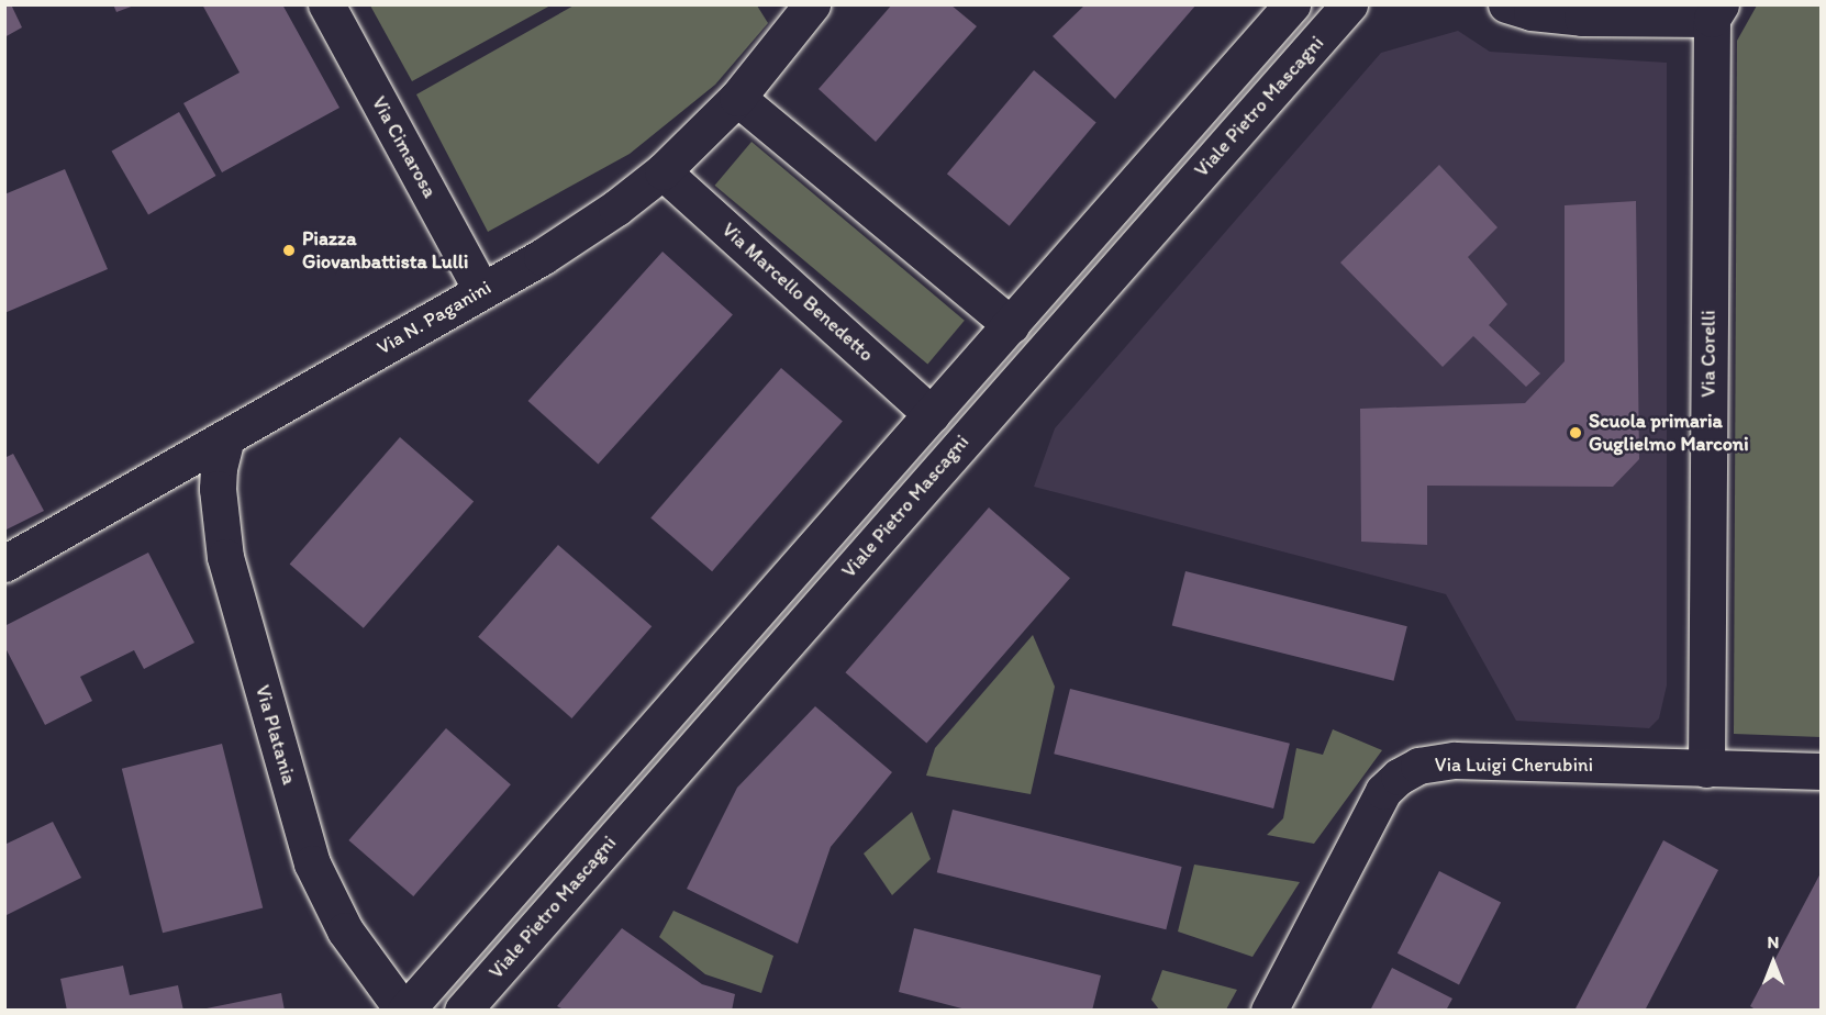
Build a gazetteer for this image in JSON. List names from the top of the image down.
{
  "streets": {
    "street": [
      "Viale Pietro Mascagni",
      "Via Cimarosa",
      "Via Marcello Benedetto",
      "Via N. Paganini",
      "Via Corelli",
      "Via Platania",
      "Via Luigi Cherubini"
    ]
  },
  "crossings": [
    ["Viale Pietro Mascagni", "Via Marcello Benedetto"],
    ["Viale Pietro Mascagni", "Via Platania"],
    ["Via Cimarosa", "Via N. Paganini"],
    ["Via Marcello Benedetto", "Via N. Paganini"],
    ["Via N. Paganini", "Via Platania"],
    ["Via Corelli", "Via Luigi Cherubini"]
  ],
  "places": ["Piazza Giovanbattista Lulli", "Scuola primaria Guglielmo Marconi"],
  "north": "top"
}
